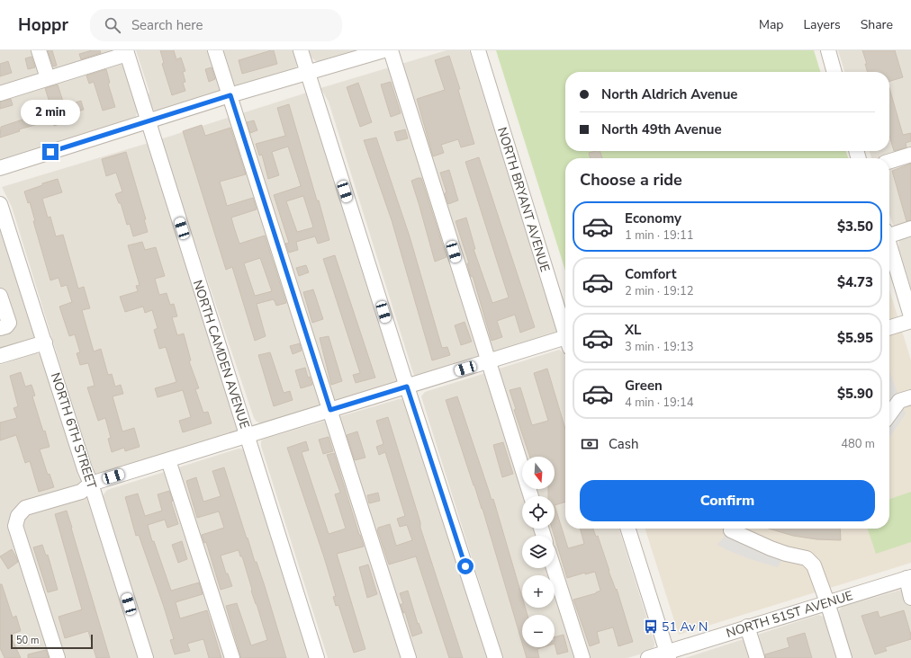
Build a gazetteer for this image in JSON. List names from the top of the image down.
{
  "streets": {
    "street": [
      "NORTH BRYANT AVENUE",
      "NORTH CAMDEN AVENUE",
      "NORTH 6TH STREET",
      "NORTH 51ST AVENUE"
    ]
  },
  "places": {
    "bus stop": ["51 Av N"]
  },
  "scale_bar": "50 m",
  "north": "bottom",
  "page": {
    "header": "Hoppr",
    "search": "Search here",
    "nav": ["Map", "Layers", "Share"],
    "banner": ["North Aldrich Avenue", "North 49th Avenue"],
    "bubble": "2 min",
    "heading": "Choose a ride",
    "list": [
      {
        "name": "Economy",
        "note": "1 min · 19:11",
        "value": "$3.50"
      },
      {
        "name": "Comfort",
        "note": "2 min · 19:12",
        "value": "$4.73"
      },
      {
        "name": "XL",
        "note": "3 min · 19:13",
        "value": "$5.95"
      },
      {
        "name": "Green",
        "note": "4 min · 19:14",
        "value": "$5.90"
      }
    ],
    "pay": ["Cash", "480 m"],
    "map_buttons": ["+", "−"],
    "buttons": "Confirm",
    "scale": "50 m"
  }
}
